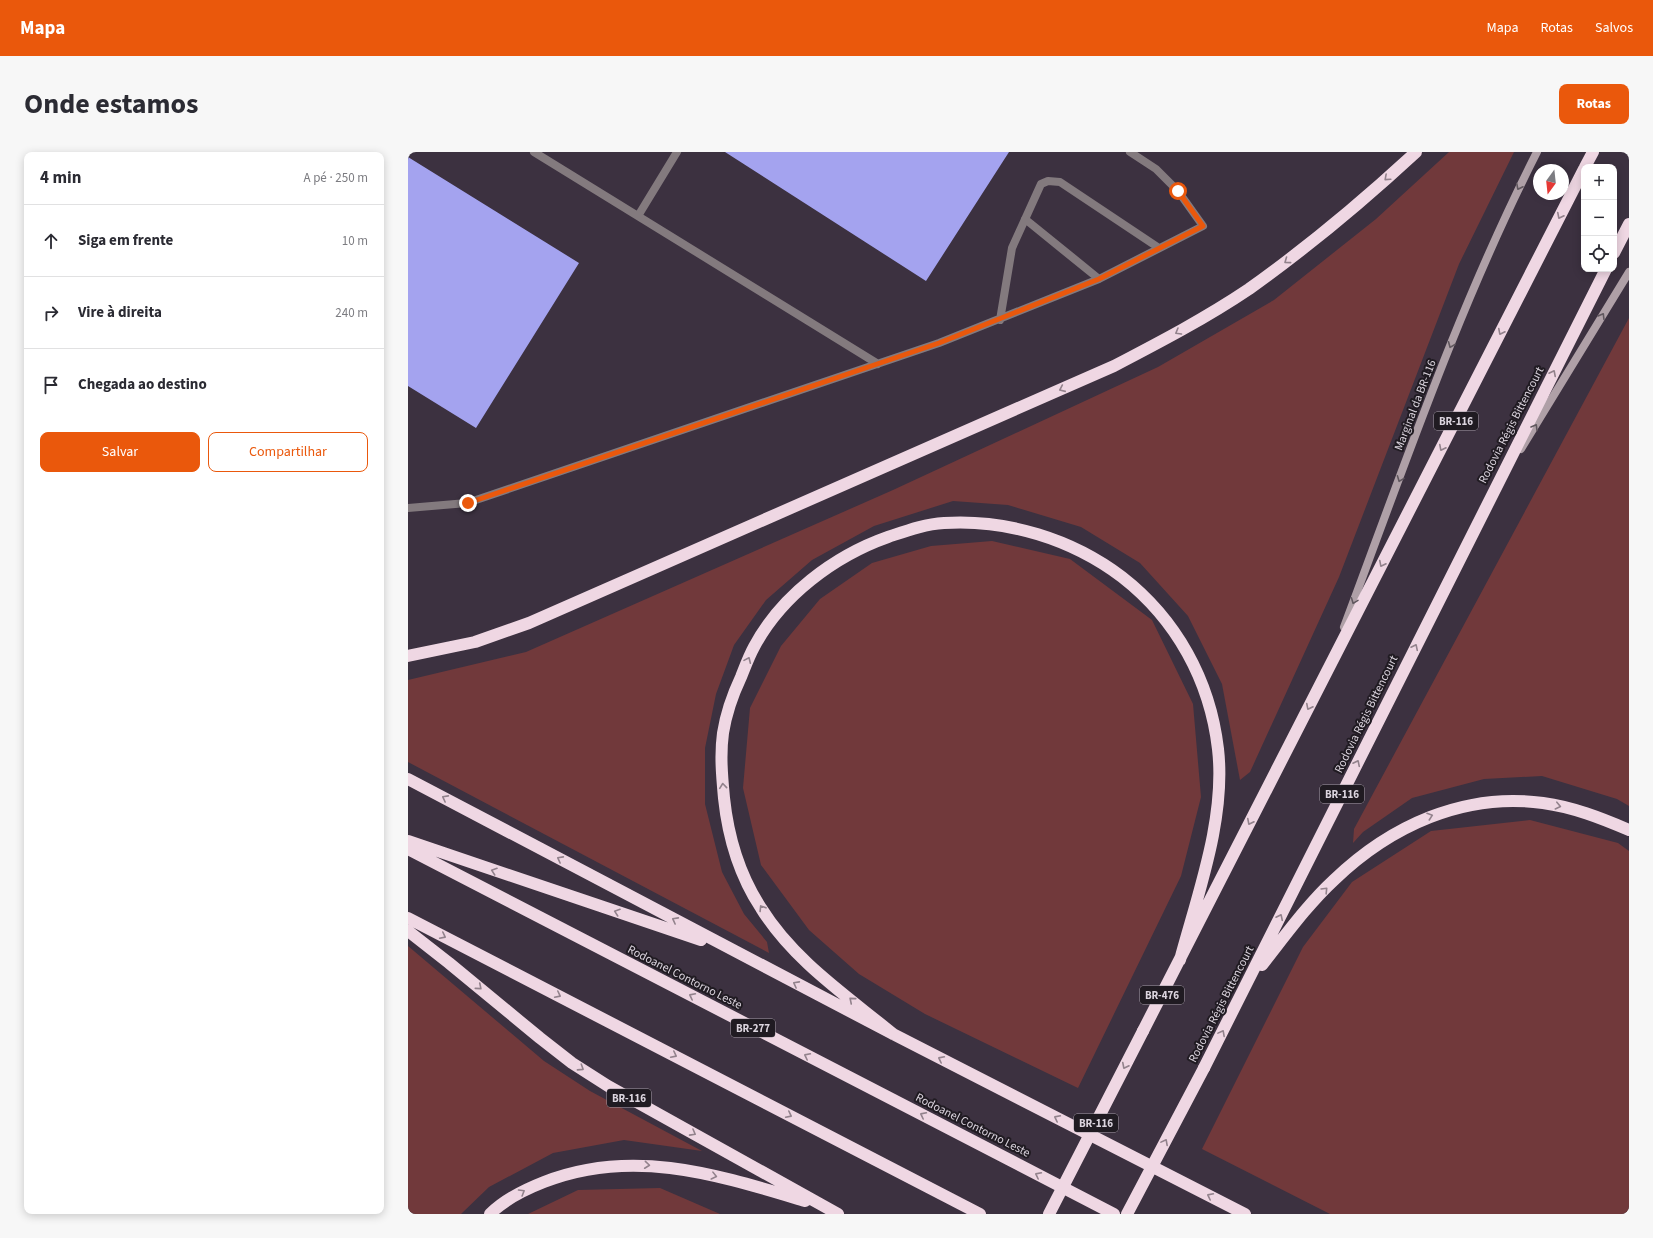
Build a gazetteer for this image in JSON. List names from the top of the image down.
{
  "streets": {
    "highway": [
      "BR-116",
      "Rodovia Régis Bittencourt",
      "Rodoanel Contorno Leste",
      "BR-476",
      "BR-277"
    ],
    "main road": ["Marginal da BR-116"]
  },
  "crossings": [
    ["Marginal da BR-116", "BR-116"],
    ["BR-116", "BR-476"]
  ],
  "one_way": ["Marginal da BR-116"],
  "north": "bottom",
  "page": {
    "header": "Mapa",
    "nav": ["Mapa", "Rotas", "Salvos"],
    "title": "Onde estamos",
    "buttons": [
      "Rotas",
      ["Salvar", "Compartilhar"]
    ],
    "heading": ["4 min", "A pé · 250 m"],
    "map_buttons": ["+", "−"],
    "list": [
      ["Siga em frente", "10 m"],
      ["Vire à direita", "240 m"],
      "Chegada ao destino"
    ]
  }
}
